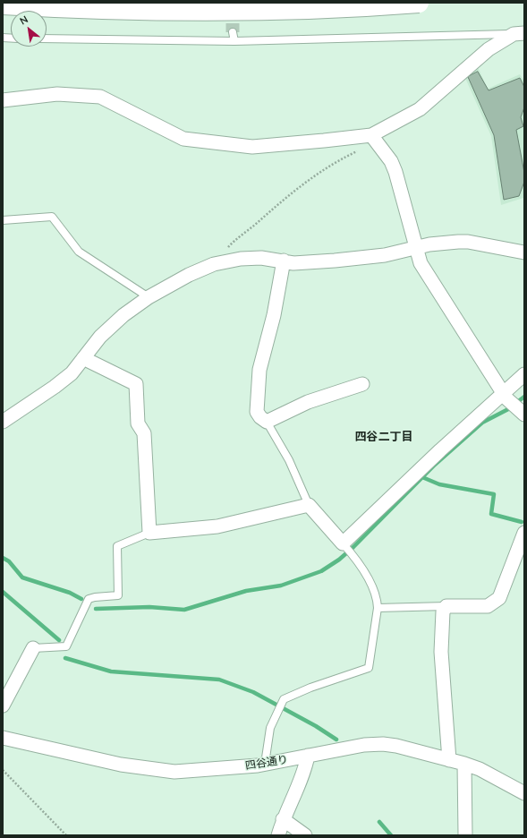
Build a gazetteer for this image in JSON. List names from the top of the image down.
{
  "streets": {
    "street": ["四谷通り"]
  },
  "districts": ["四谷二丁目"],
  "north": "top left"
}
